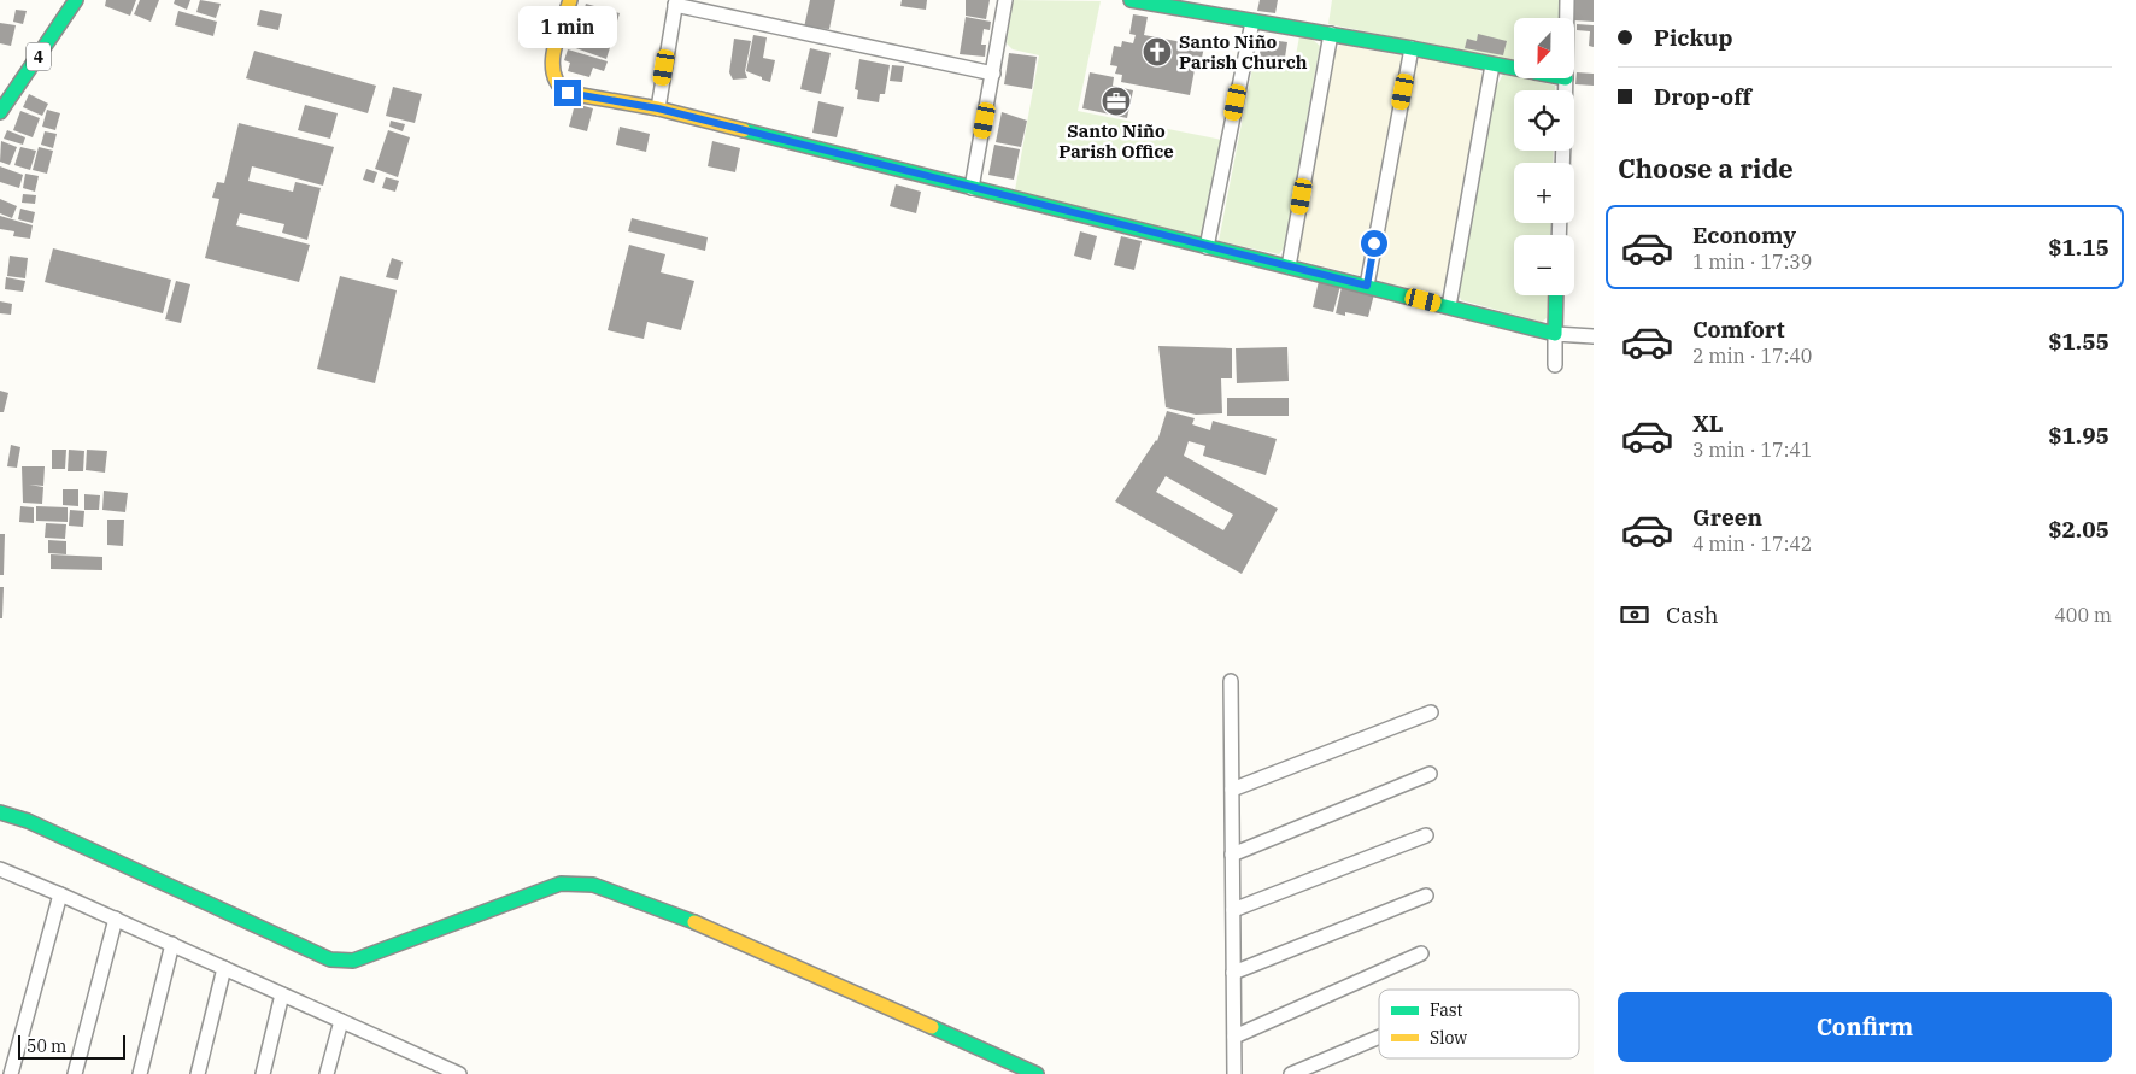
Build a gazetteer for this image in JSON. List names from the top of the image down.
{
  "streets": {
    "street": ["4"]
  },
  "places": {
    "church": ["Santo Niño Parish Church"],
    "office": ["Santo Niño Parish Office"]
  },
  "legend": ["Fast", "Slow"],
  "scale_bar": "50 m",
  "north": "bottom",
  "page": {
    "banner": ["Pickup", "Drop-off"],
    "bubble": "1 min",
    "map_buttons": ["+", "−"],
    "heading": "Choose a ride",
    "list": [
      {
        "name": "Economy",
        "note": "1 min · 17:39",
        "value": "$1.15"
      },
      {
        "name": "Comfort",
        "note": "2 min · 17:40",
        "value": "$1.55"
      },
      {
        "name": "XL",
        "note": "3 min · 17:41",
        "value": "$1.95"
      },
      {
        "name": "Green",
        "note": "4 min · 17:42",
        "value": "$2.05"
      }
    ],
    "pay": ["Cash", "400 m"],
    "buttons": "Confirm",
    "scale": "50 m"
  }
}
